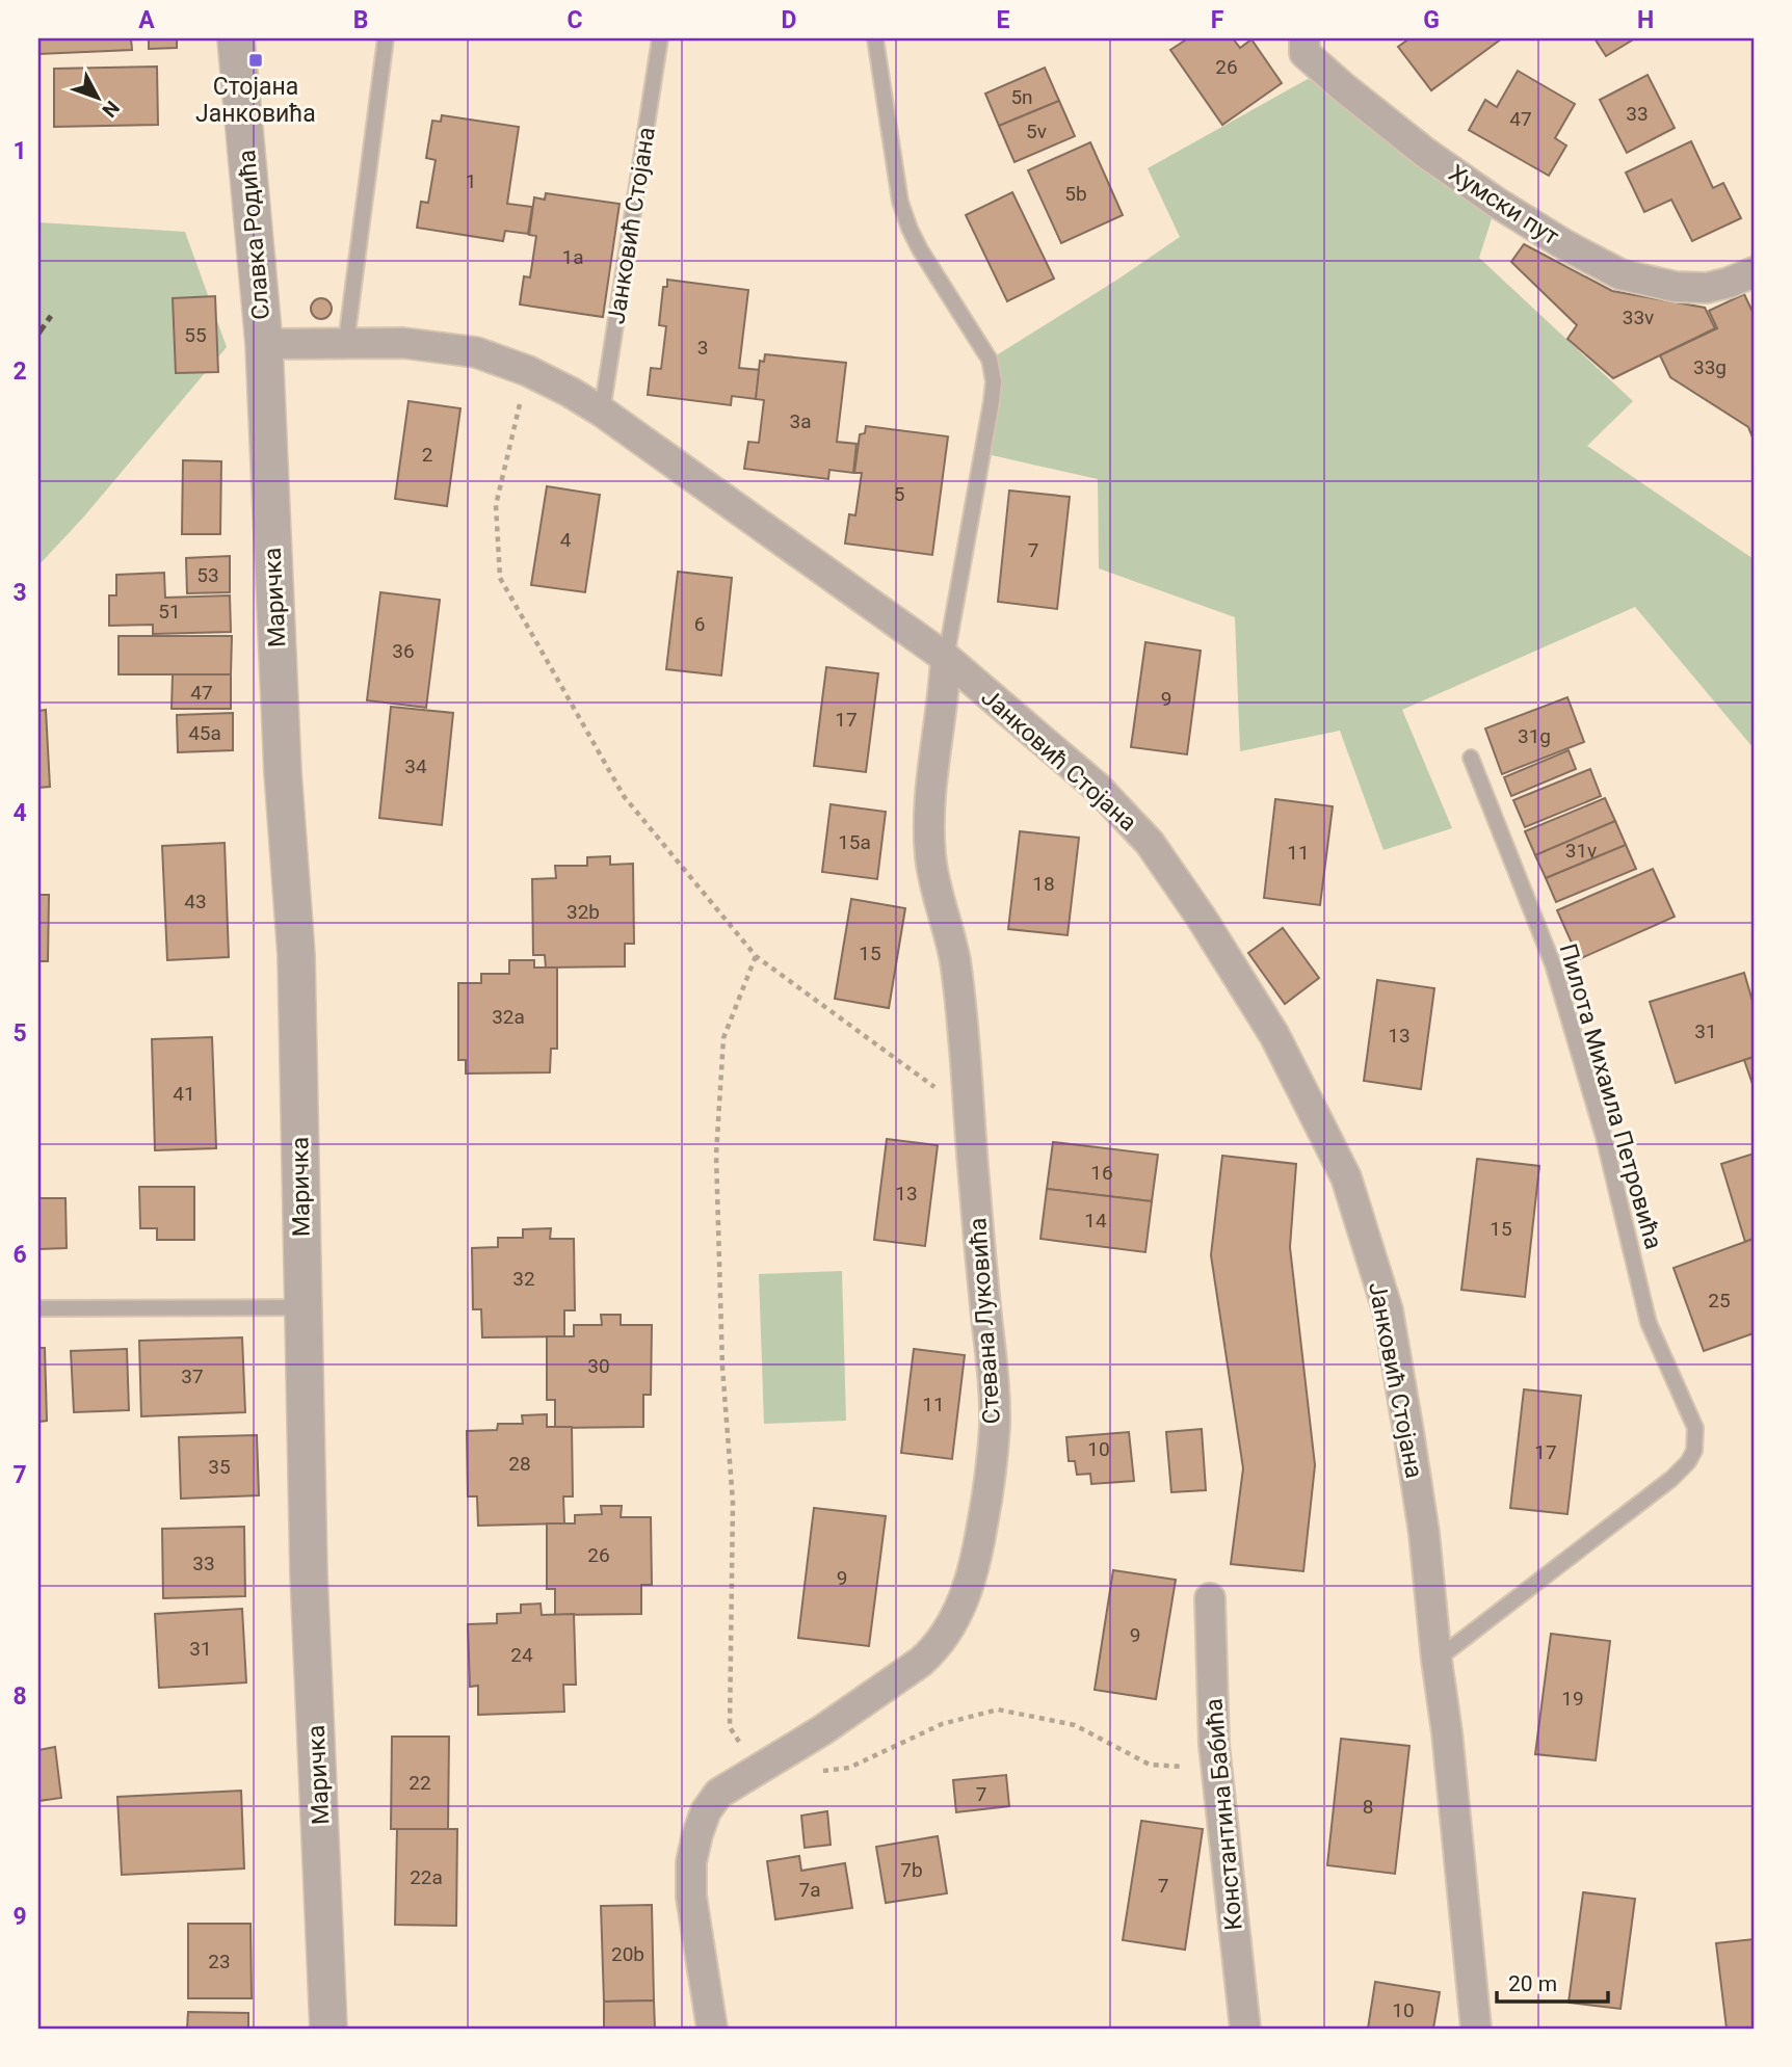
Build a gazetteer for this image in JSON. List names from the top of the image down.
{
  "streets": {
    "street": [
      "Хумски пут",
      "Јанковић Стојана",
      "Славка Родића",
      "Маричка",
      "Стевана Луковића",
      "Константина Бабића"
    ],
    "lane": ["Пилота Михаила Петровића"]
  },
  "crossings": [
    ["Јанковић Стојана", "Славка Родића"],
    ["Јанковић Стојана", "Маричка"],
    ["Јанковић Стојана", "Пилота Михаила Петровића"],
    ["Јанковић Стојана", "Стевана Луковића"],
    ["Славка Родића", "Маричка"]
  ],
  "places": {
    "transit": ["Стојана Јанковића"]
  },
  "house_numbers": [
    "26",
    "5n",
    "33",
    "47",
    "5v",
    "1",
    "5b",
    "1a",
    "33v",
    "55",
    "3",
    "33g",
    "3a",
    "2",
    "5",
    "4",
    "7",
    "53",
    "51",
    "6",
    "36",
    "47",
    "9",
    "17",
    "45a",
    "31g",
    "34",
    "15a",
    "31v",
    "11",
    "18",
    "43",
    "32b",
    "15",
    "32a",
    "31",
    "13",
    "41",
    "16",
    "13",
    "14",
    "15",
    "32",
    "25",
    "30",
    "37",
    "11",
    "10",
    "17",
    "28",
    "35",
    "26",
    "33",
    "9",
    "9",
    "31",
    "24",
    "19",
    "22",
    "7",
    "8",
    "7b",
    "22a",
    "7",
    "7a",
    "20b",
    "23",
    "10"
  ],
  "scale_bar": "20 m",
  "north": "bottom right",
  "grid": {
    "columns": [
      "A",
      "B",
      "C",
      "D",
      "E",
      "F",
      "G",
      "H"
    ],
    "rows": [
      "1",
      "2",
      "3",
      "4",
      "5",
      "6",
      "7",
      "8",
      "9"
    ]
  }
}
